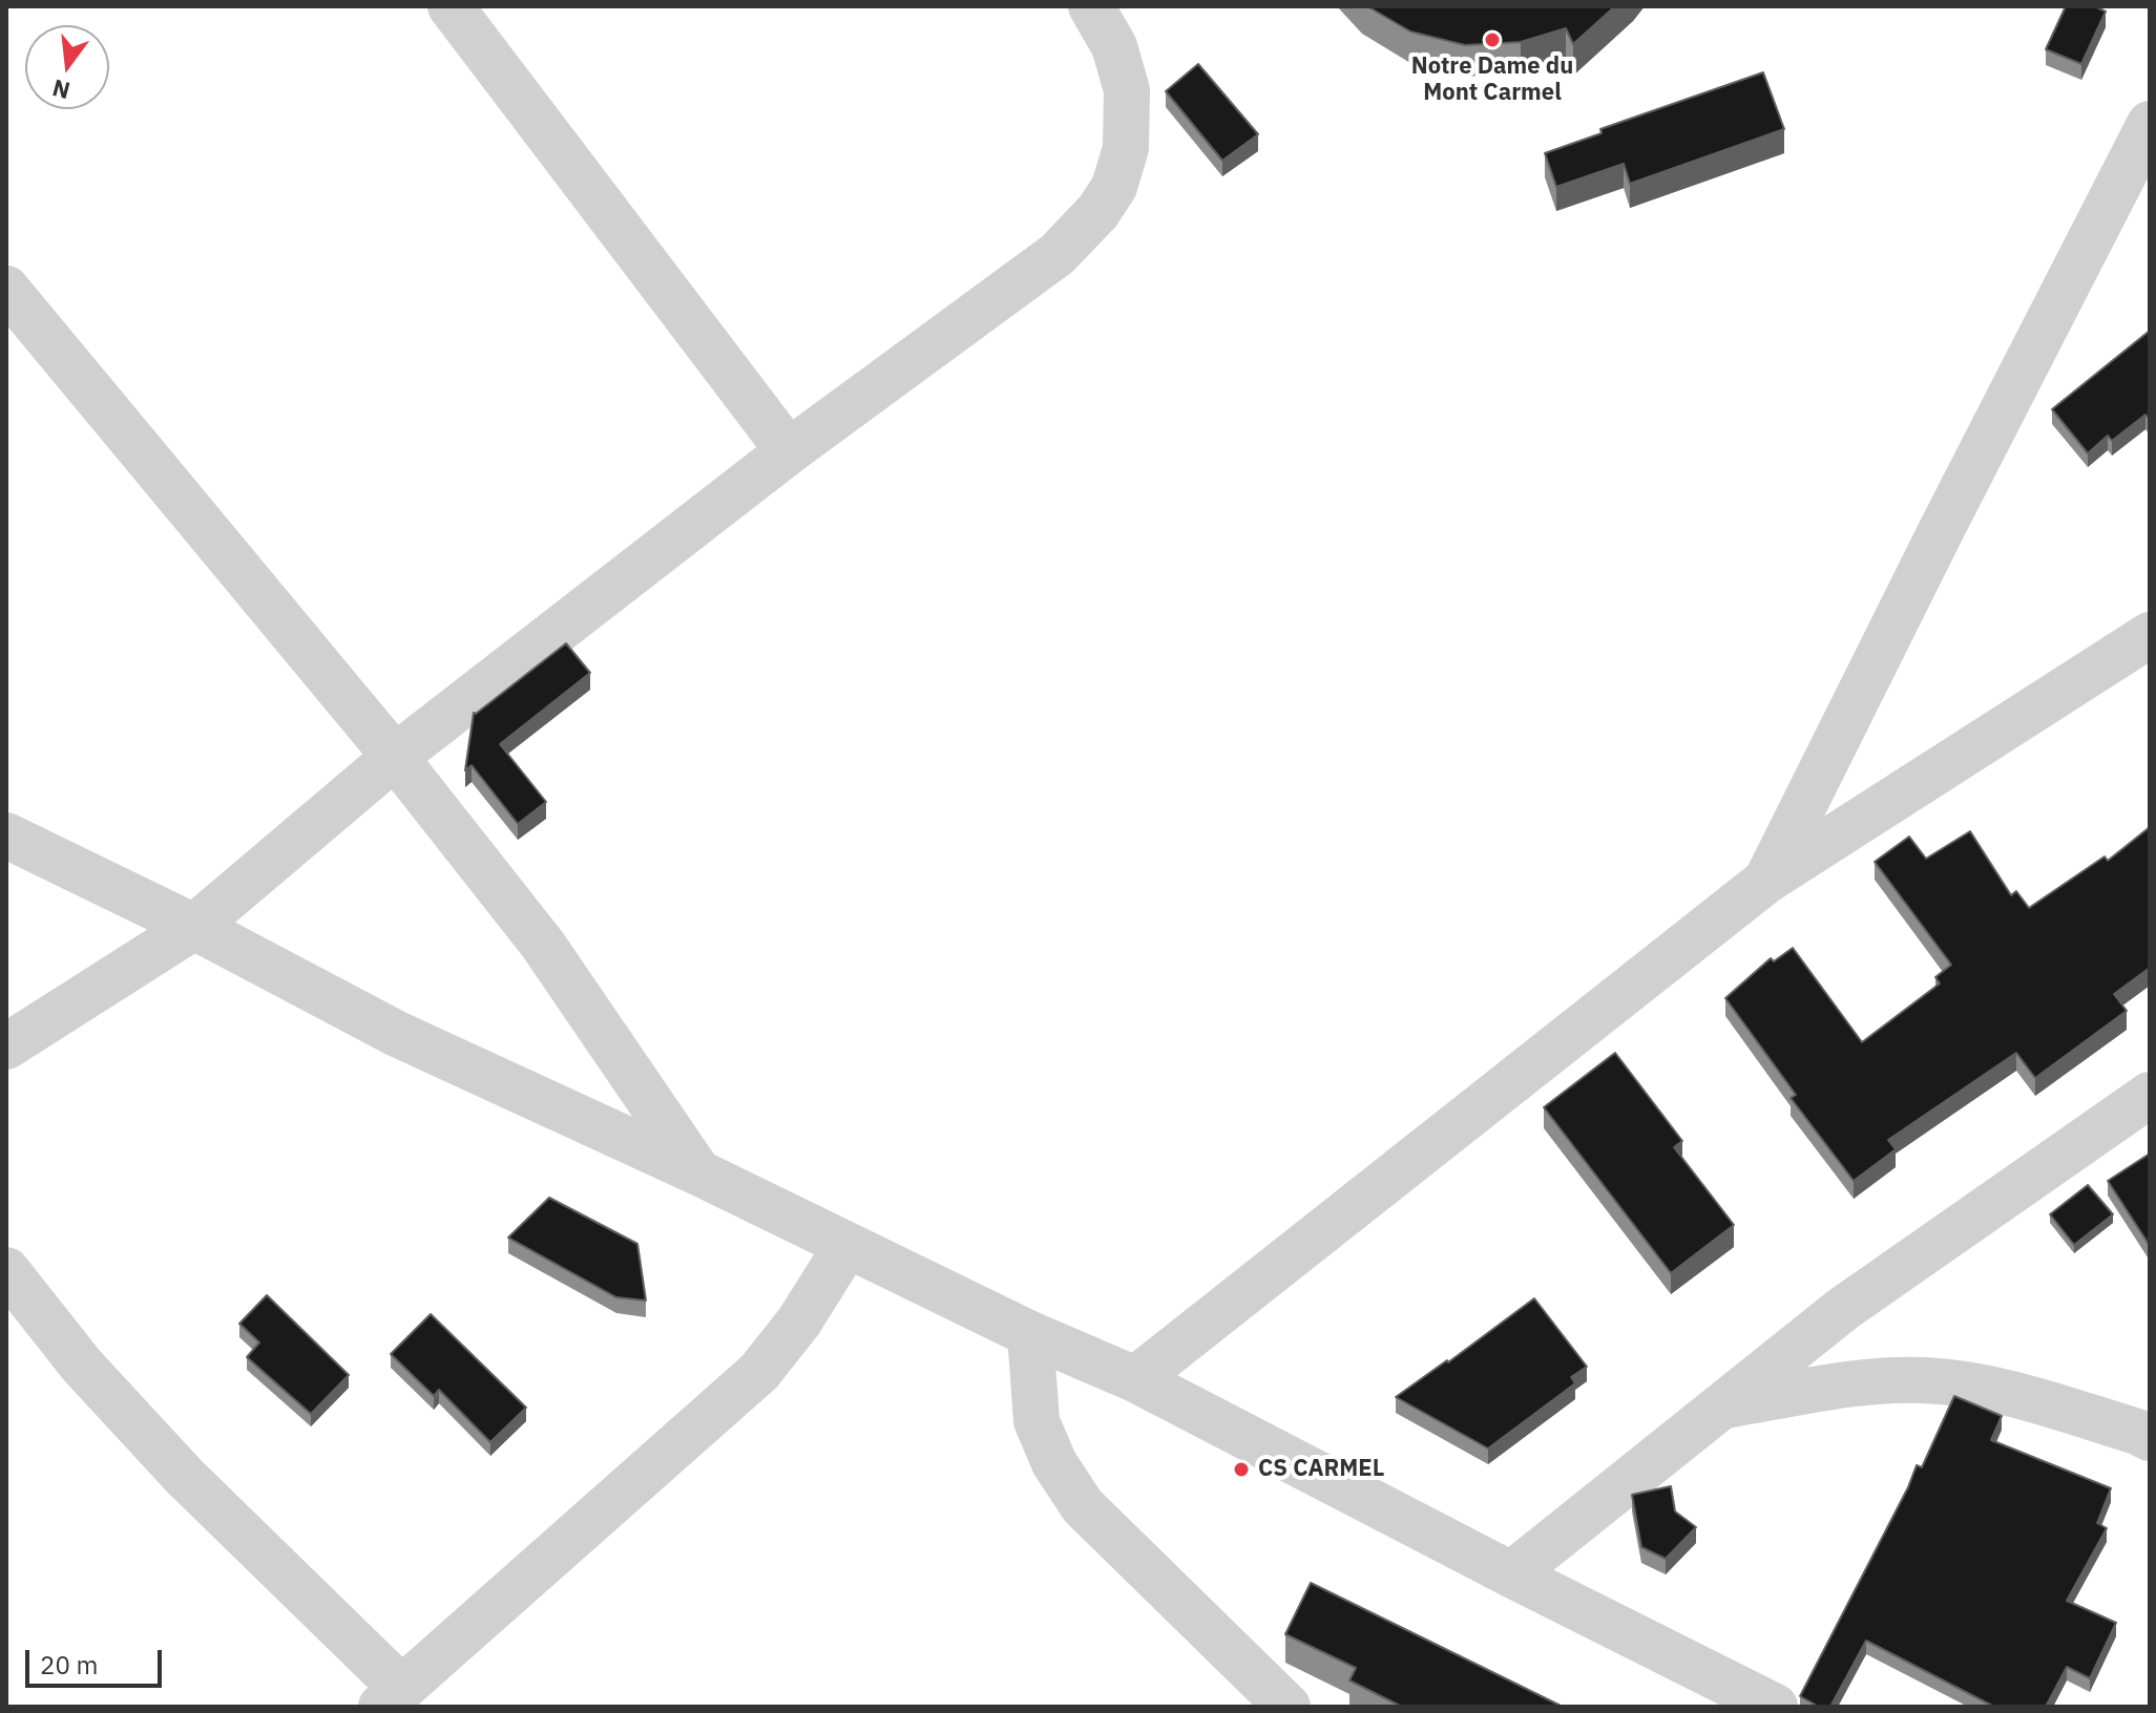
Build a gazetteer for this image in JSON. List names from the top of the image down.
{
  "places": ["Notre Dame du Mont Carmel", "CS CARMEL"],
  "scale_bar": "20 m",
  "north": "bottom"
}
